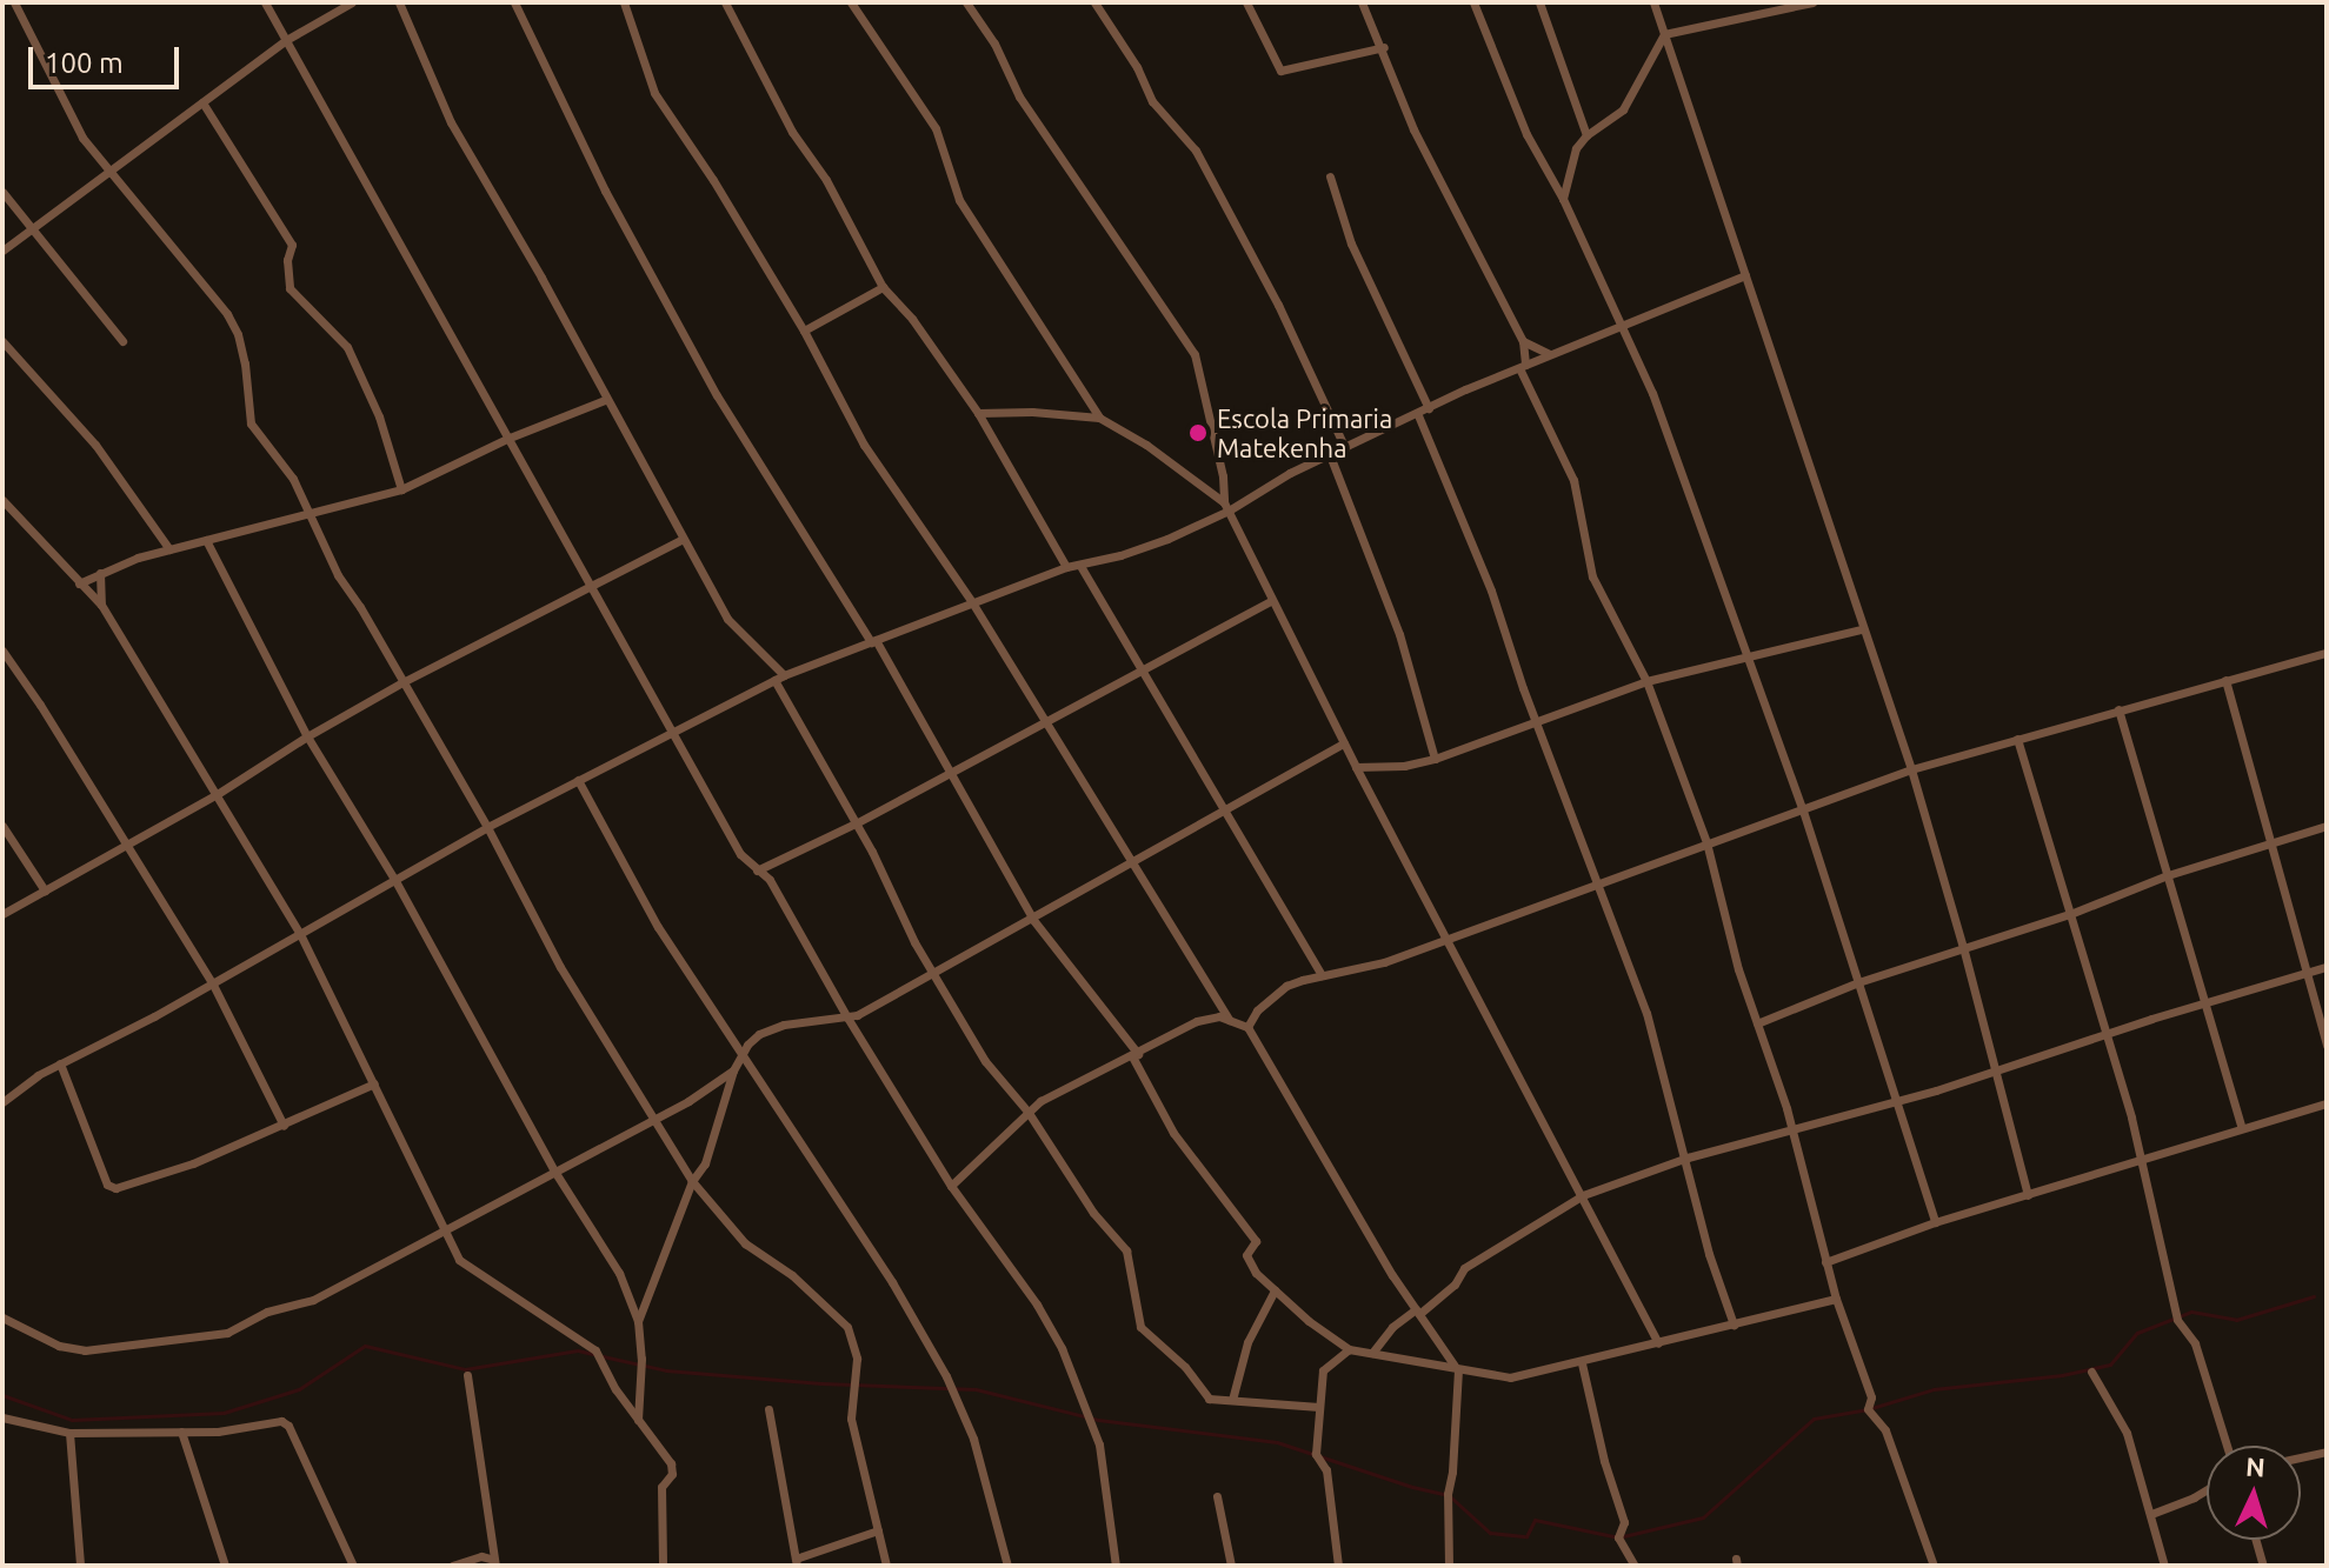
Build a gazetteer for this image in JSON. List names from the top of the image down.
{
  "places": ["Escola Primaria Matekenha"],
  "scale_bar": "100 m",
  "north": "top"
}
